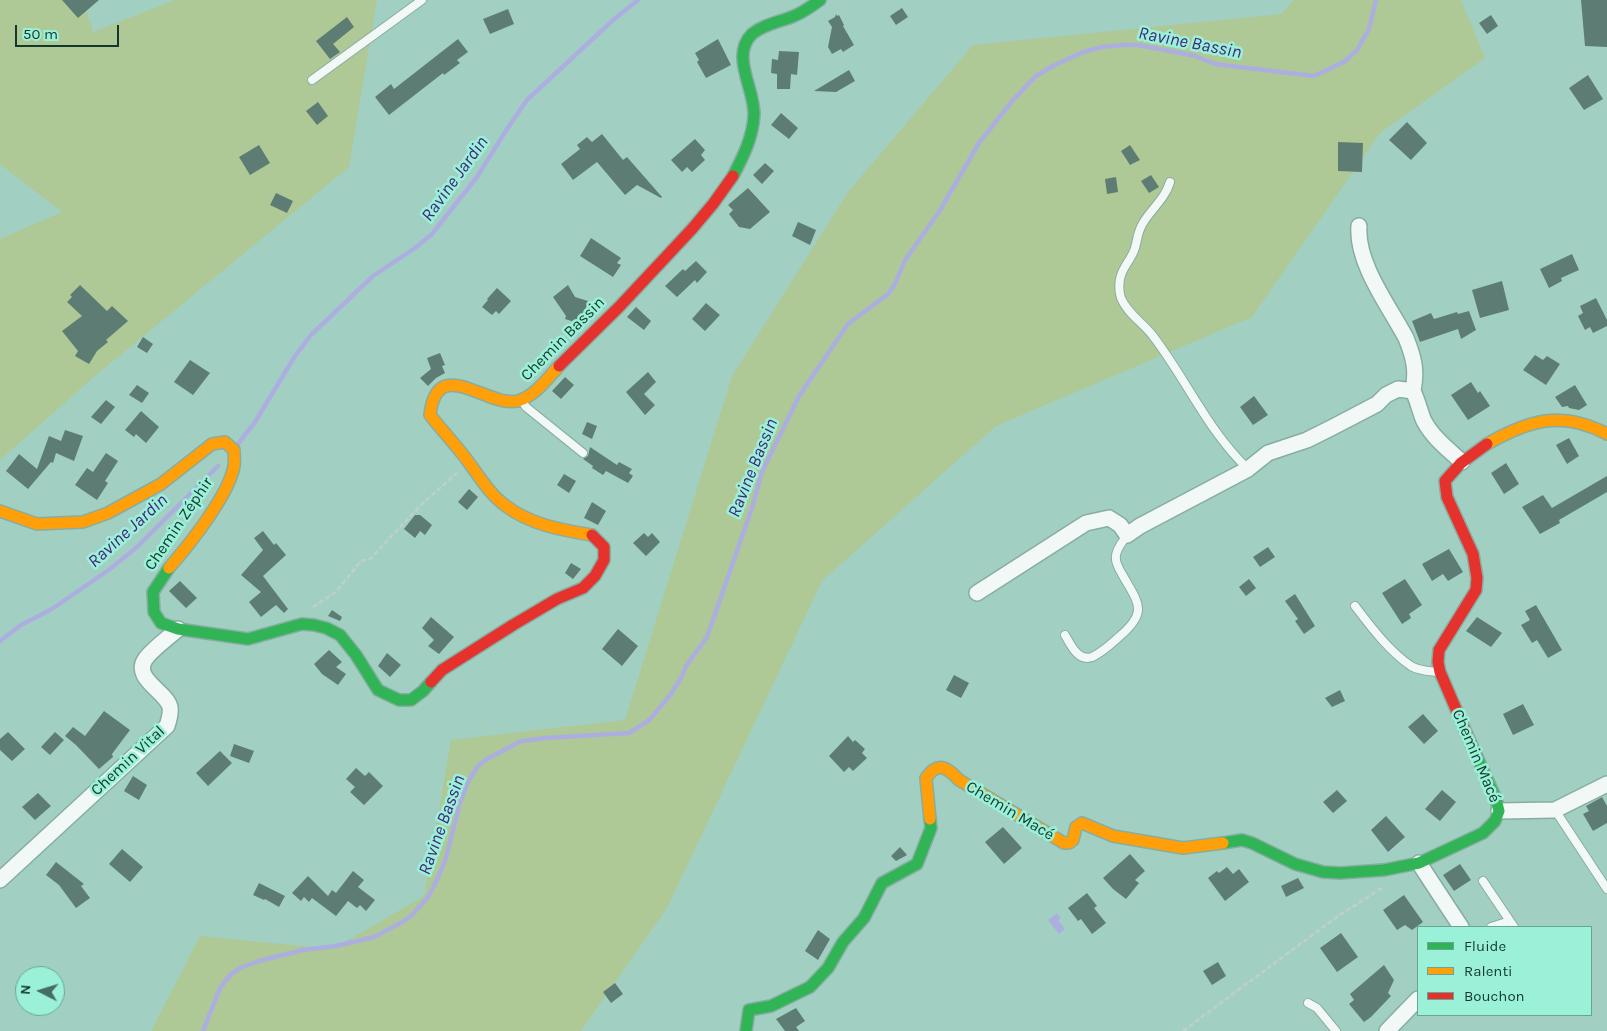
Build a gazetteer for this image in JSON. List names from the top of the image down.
{
  "streets": {
    "street": [
      "Chemin Bassin",
      "Chemin Zéphir",
      "Chemin Macé",
      "Chemin Vital"
    ]
  },
  "crossings": [
    ["Chemin Bassin", "Chemin Zéphir"],
    ["Chemin Zéphir", "Chemin Vital"]
  ],
  "water": ["Ravine Bassin", "Ravine Jardin"],
  "legend": ["Fluide", "Ralenti", "Bouchon"],
  "scale_bar": "50 m",
  "north": "left"
}
